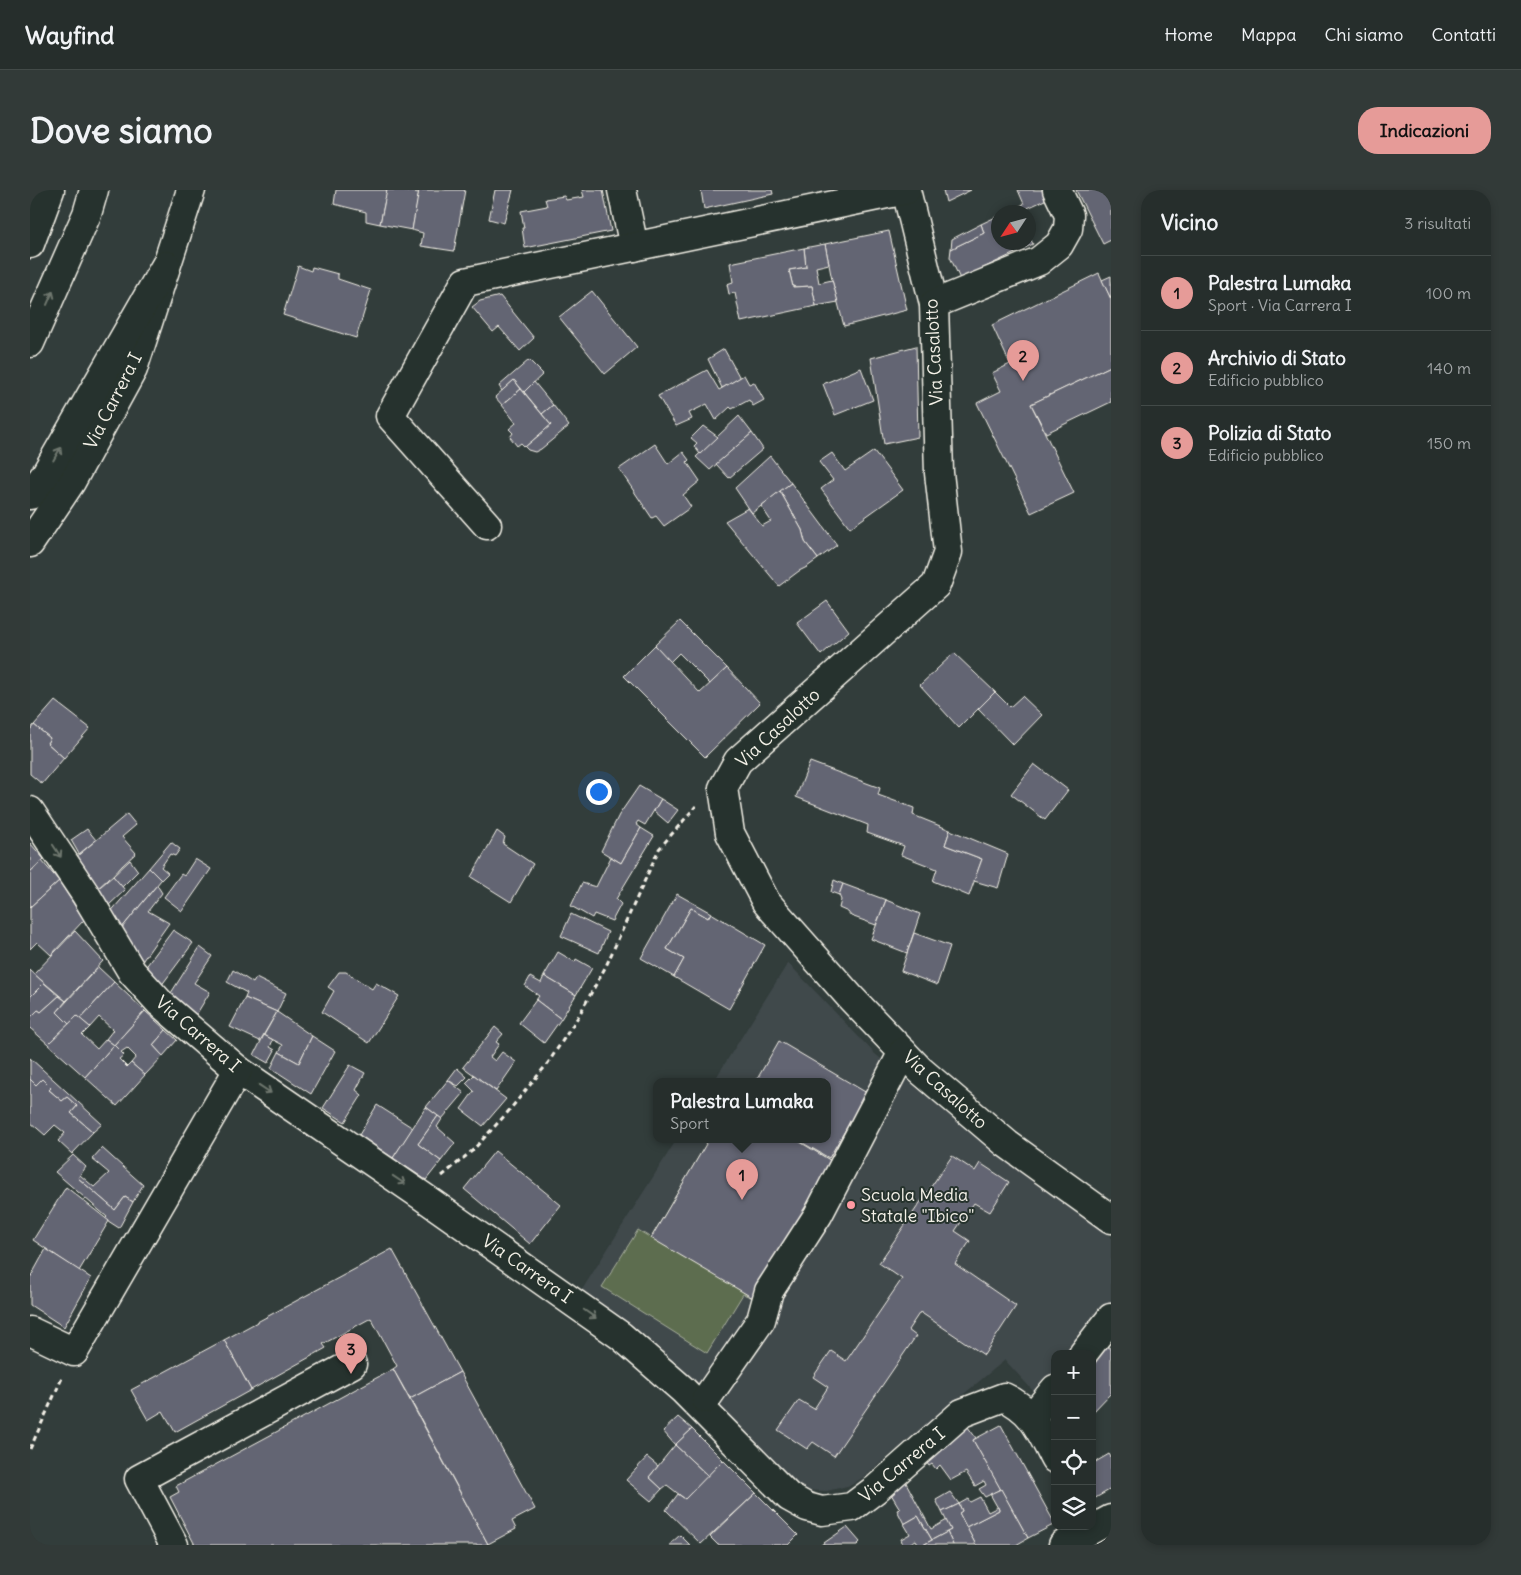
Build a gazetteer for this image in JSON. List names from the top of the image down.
{
  "streets": {
    "main road": ["Via Casalotto", "Via Carrera I"]
  },
  "one_way": ["Via Carrera I"],
  "places": ["Scuola Media Statale \"Ibico\""],
  "north": "bottom left",
  "page": {
    "header": "Wayfind",
    "nav": [
      "Home",
      "Mappa",
      "Chi siamo",
      "Contatti"
    ],
    "buttons": "Indicazioni",
    "title": "Dove siamo",
    "heading": ["Vicino", "3 risultati"],
    "list": [
      {
        "mark": "1",
        "name": "Palestra Lumaka",
        "note": "Sport · Via Carrera I",
        "value": "100 m"
      },
      {
        "mark": "2",
        "name": "Archivio di Stato",
        "note": "Edificio pubblico",
        "value": "140 m"
      },
      {
        "mark": "3",
        "name": "Polizia di Stato",
        "note": "Edificio pubblico",
        "value": "150 m"
      }
    ],
    "pins": ["2", "1", "3"],
    "popup": ["Palestra Lumaka", "Sport"],
    "map_buttons": ["+", "−"]
  }
}
